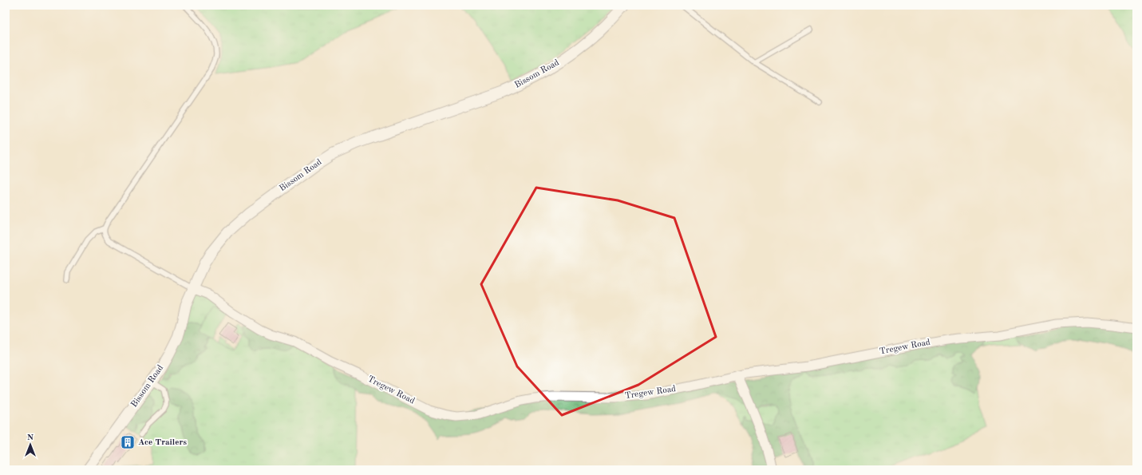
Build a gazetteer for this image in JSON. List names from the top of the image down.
{
  "streets": {
    "street": ["Bissom Road", "Tregew Road"]
  },
  "crossings": [
    ["Bissom Road", "Tregew Road"]
  ],
  "places": {
    "building": ["Ace Trailers"]
  },
  "north": "top"
}
